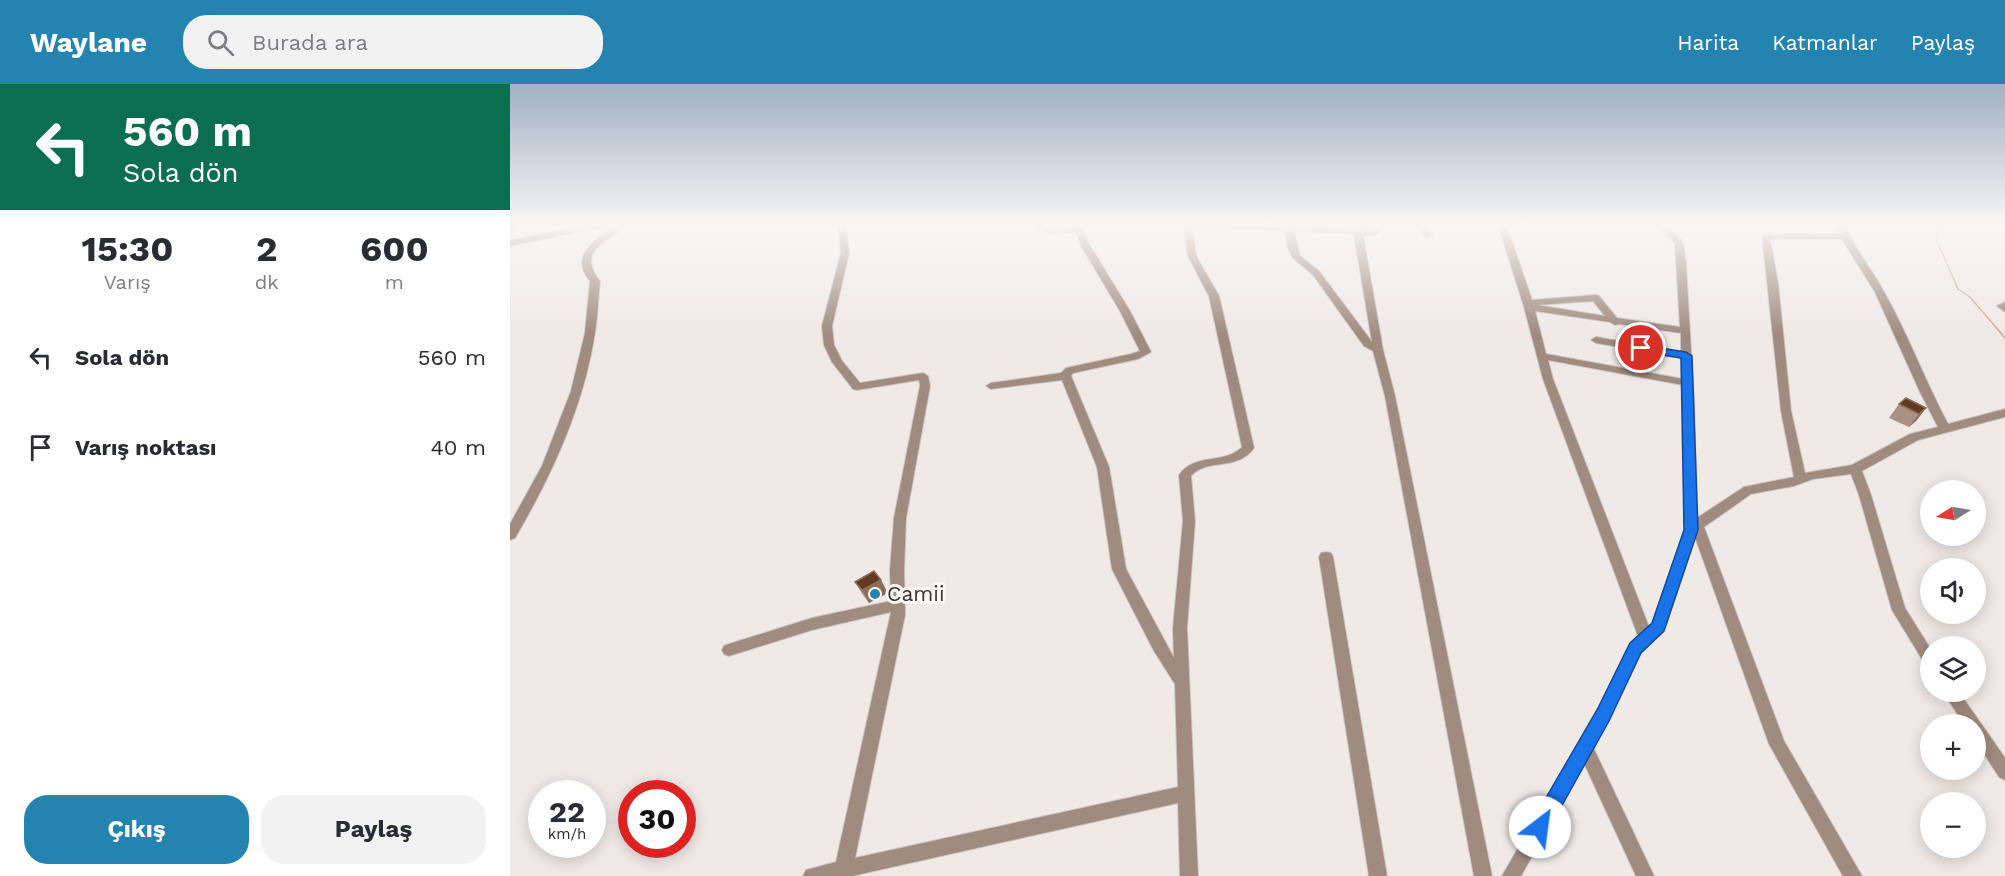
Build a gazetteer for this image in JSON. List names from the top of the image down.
{
  "places": ["Camii"],
  "north": "left",
  "page": {
    "header": "Waylane",
    "search": "Burada ara",
    "nav": ["Harita", "Katmanlar", "Paylaş"],
    "turn": ["560 m", "Sola dön"],
    "eta": [
      "15:30",
      "Varış",
      "2",
      "dk",
      "600",
      "m"
    ],
    "list": [
      {
        "name": "Sola dön",
        "value": "560 m"
      },
      {
        "name": "Varış noktası",
        "value": "40 m"
      }
    ],
    "map_buttons": ["+", "−"],
    "speed": "22 km/h",
    "limit": "30",
    "buttons": ["Çıkış", "Paylaş"]
  }
}
